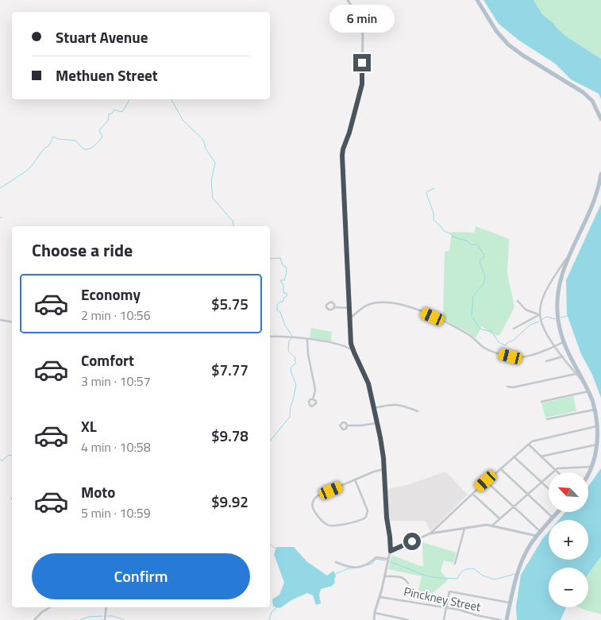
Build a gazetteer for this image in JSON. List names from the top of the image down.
{
  "streets": {
    "street": ["Pinckney Street"]
  },
  "north": "top left",
  "page": {
    "bubble": "6 min",
    "banner": ["Stuart Avenue", "Methuen Street"],
    "heading": "Choose a ride",
    "list": [
      {
        "name": "Economy",
        "note": "2 min · 10:56",
        "value": "$5.75"
      },
      {
        "name": "Comfort",
        "note": "3 min · 10:57",
        "value": "$7.77"
      },
      {
        "name": "XL",
        "note": "4 min · 10:58",
        "value": "$9.78"
      },
      {
        "name": "Moto",
        "note": "5 min · 10:59",
        "value": "$9.92"
      }
    ],
    "map_buttons": ["+", "−"],
    "buttons": "Confirm"
  }
}
